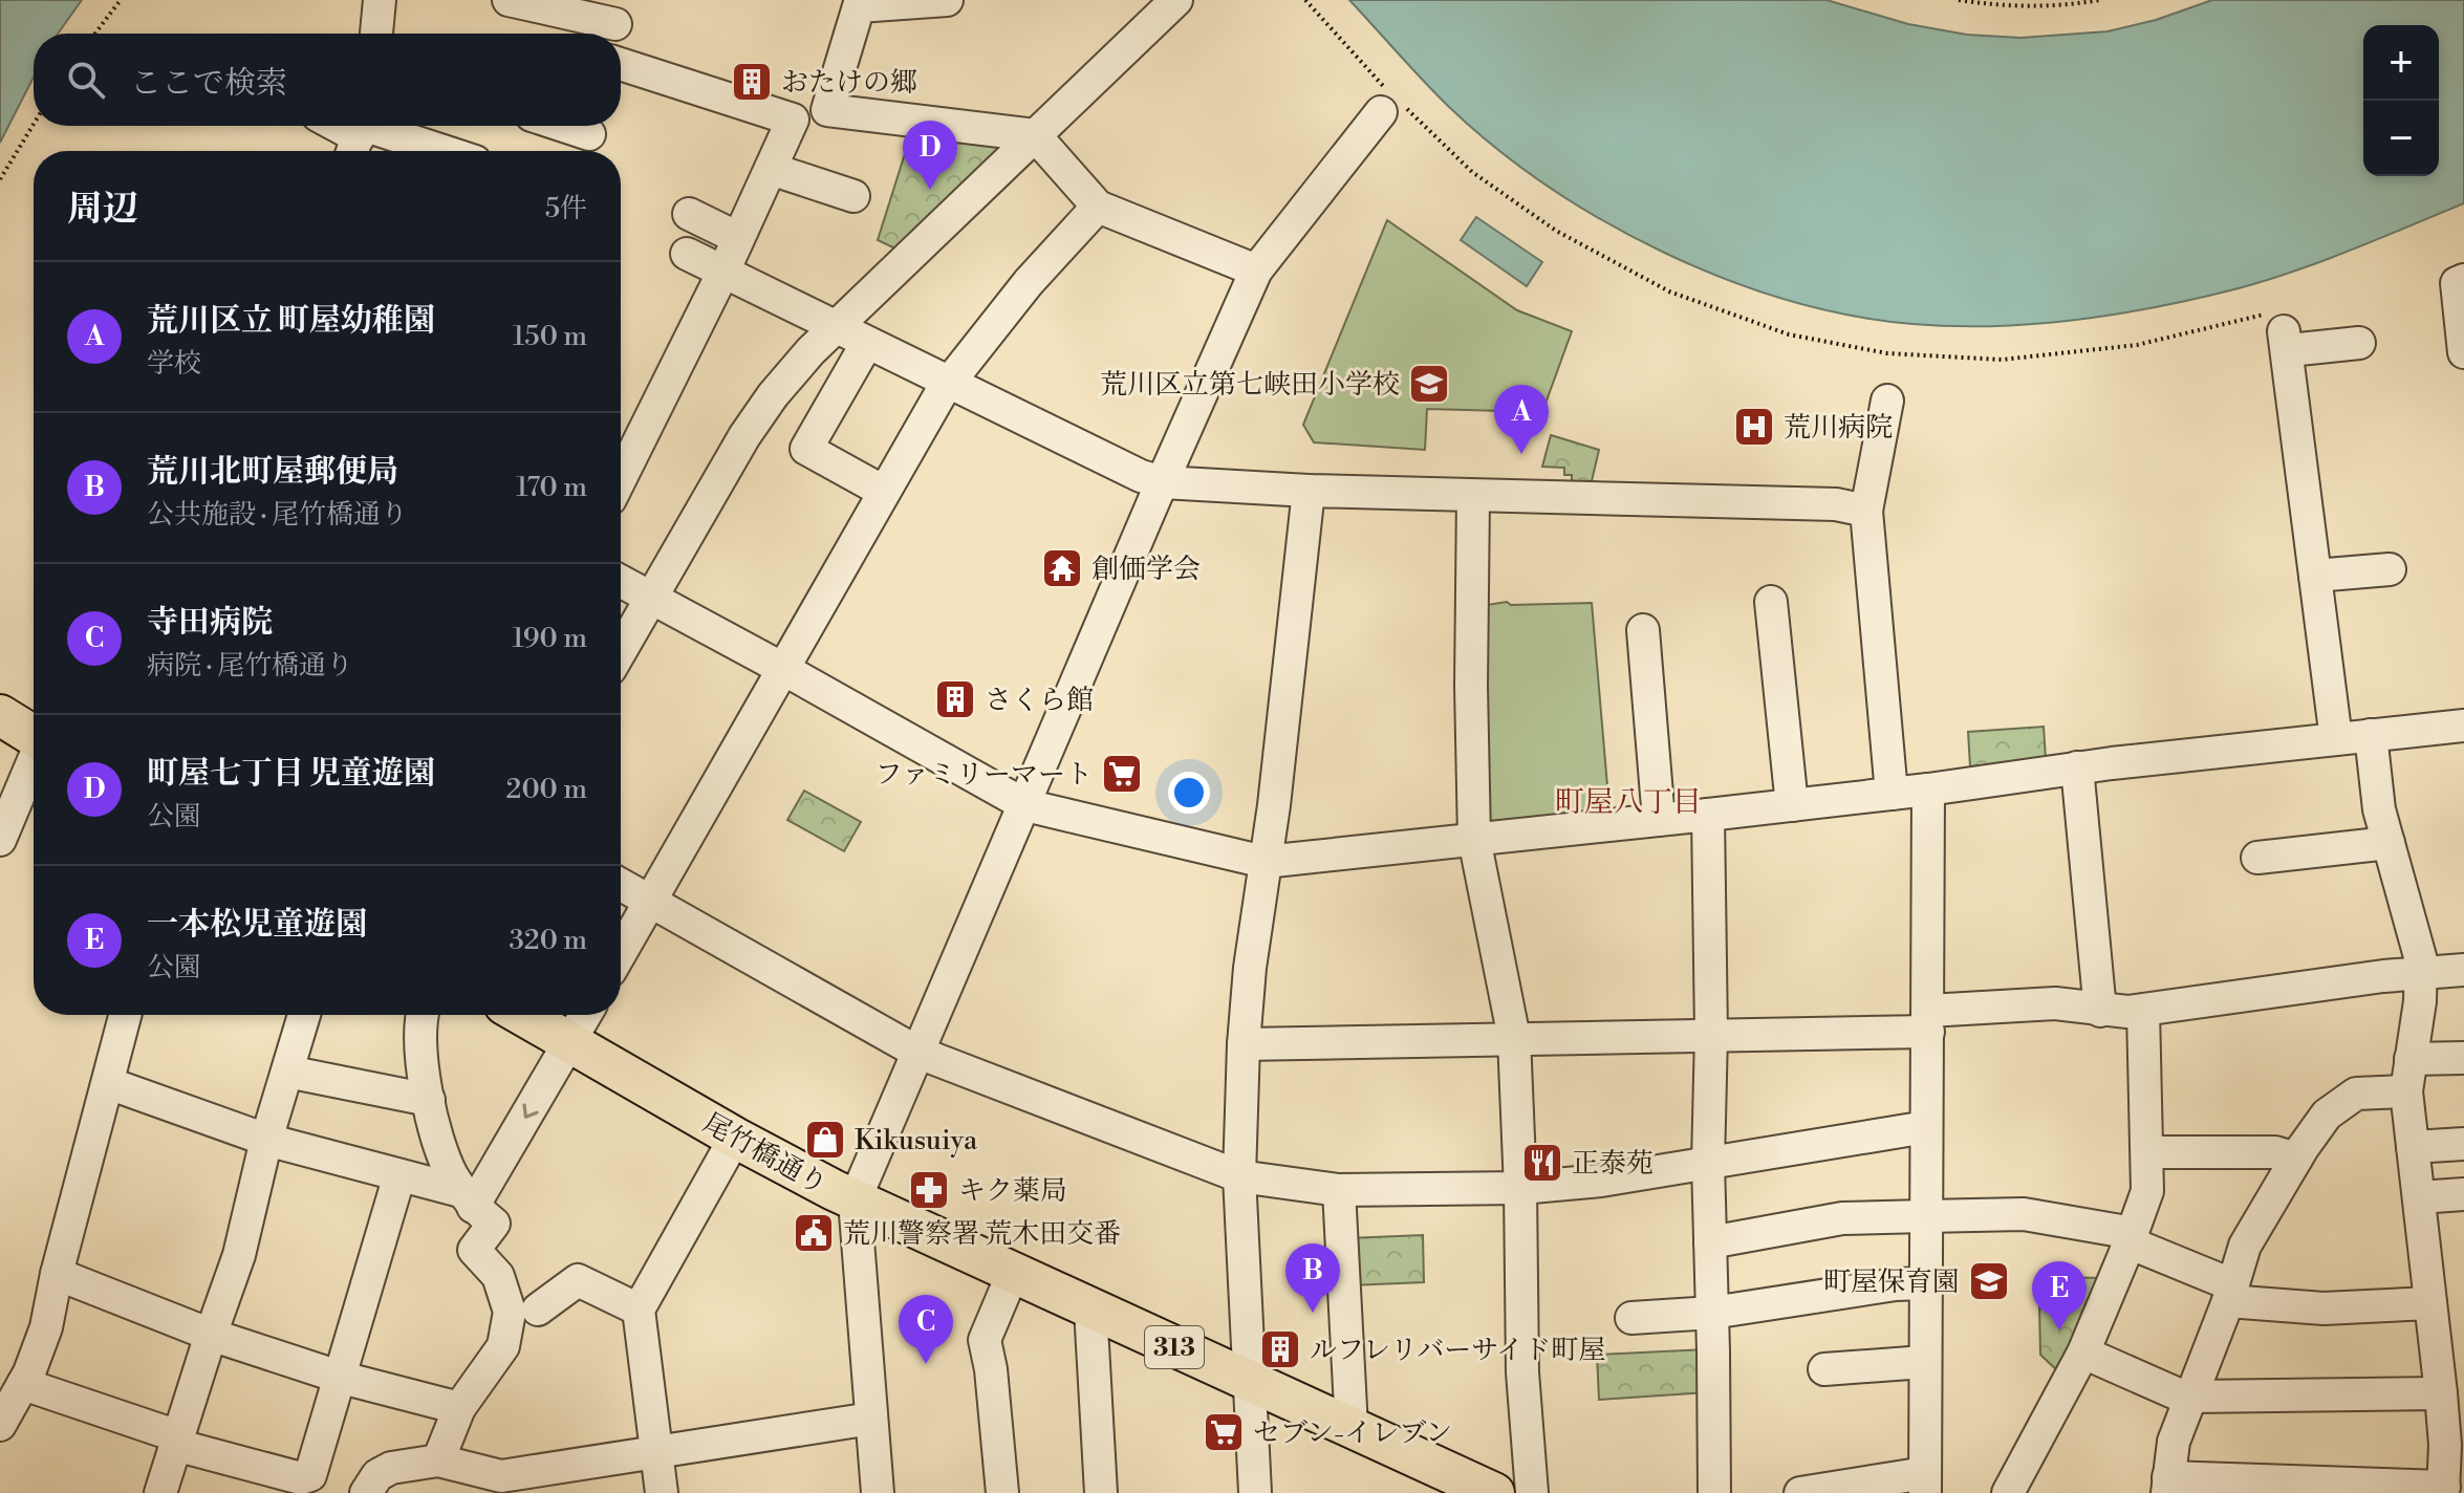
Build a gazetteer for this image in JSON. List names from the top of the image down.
{
  "streets": {
    "main road": ["尾竹橋通り", "313"]
  },
  "districts": ["町屋八丁目"],
  "places": {
    "building": ["おたけの郷", "さくら館", "ルフレリバーサイド町屋"],
    "school or university": ["荒川区立第七峡田小学校", "町屋保育園"],
    "hospital": ["荒川病院"],
    "temple": ["創価学会"],
    "supermarket": ["ファミリーマート", "セブン-イレブン"],
    "shop": ["Kikusuiya"],
    "restaurant": ["正泰苑"],
    "pharmacy": ["キク薬局"],
    "public building": ["荒川警察署 荒木田交番"]
  },
  "page": {
    "map_buttons": ["+", "−"],
    "search": "ここで検索",
    "pins": [
      "D",
      "A",
      "B",
      "E",
      "C"
    ],
    "heading": ["周辺", "5件"],
    "list": [
      {
        "mark": "A",
        "name": "荒川区立 町屋幼稚園",
        "note": "学校",
        "value": "150 m"
      },
      {
        "mark": "B",
        "name": "荒川北町屋郵便局",
        "note": "公共施設 · 尾竹橋通り",
        "value": "170 m"
      },
      {
        "mark": "C",
        "name": "寺田病院",
        "note": "病院 · 尾竹橋通り",
        "value": "190 m"
      },
      {
        "mark": "D",
        "name": "町屋七丁目 児童遊園",
        "note": "公園",
        "value": "200 m"
      },
      {
        "mark": "E",
        "name": "一本松児童遊園",
        "note": "公園",
        "value": "320 m"
      }
    ]
  }
}
